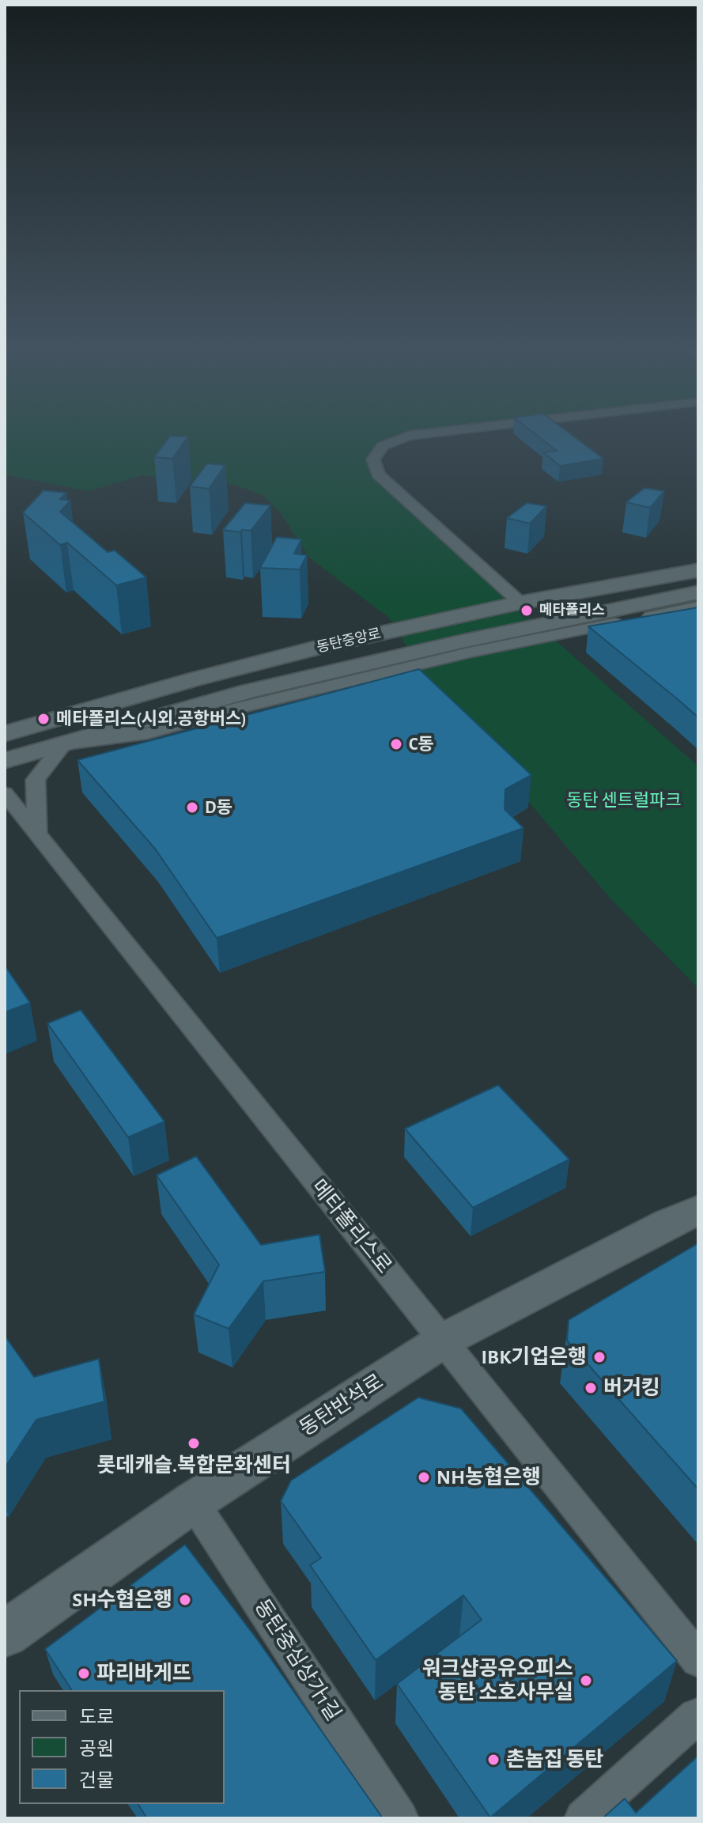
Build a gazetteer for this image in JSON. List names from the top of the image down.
{
  "streets": {
    "street": [
      "동탄중앙로",
      "메타폴리스로",
      "동탄반석로",
      "동탄중심상가1길"
    ]
  },
  "crossings": [
    ["메타폴리스로", "동탄반석로"],
    ["동탄반석로", "동탄중심상가1길"]
  ],
  "parks": ["동탄 센트럴파크"],
  "places": [
    "메타폴리스",
    "메타폴리스(시외.공항버스)",
    "C동",
    "D동",
    "IBK기업은행",
    "버거킹",
    "롯데캐슬.복합문화센터",
    "NH농협은행",
    "SH수협은행",
    "파리바게뜨",
    "워크샵공유오피스 동탄 소호사무실",
    "촌놈집 동탄"
  ],
  "legend": ["도로", "공원", "건물"]
}
